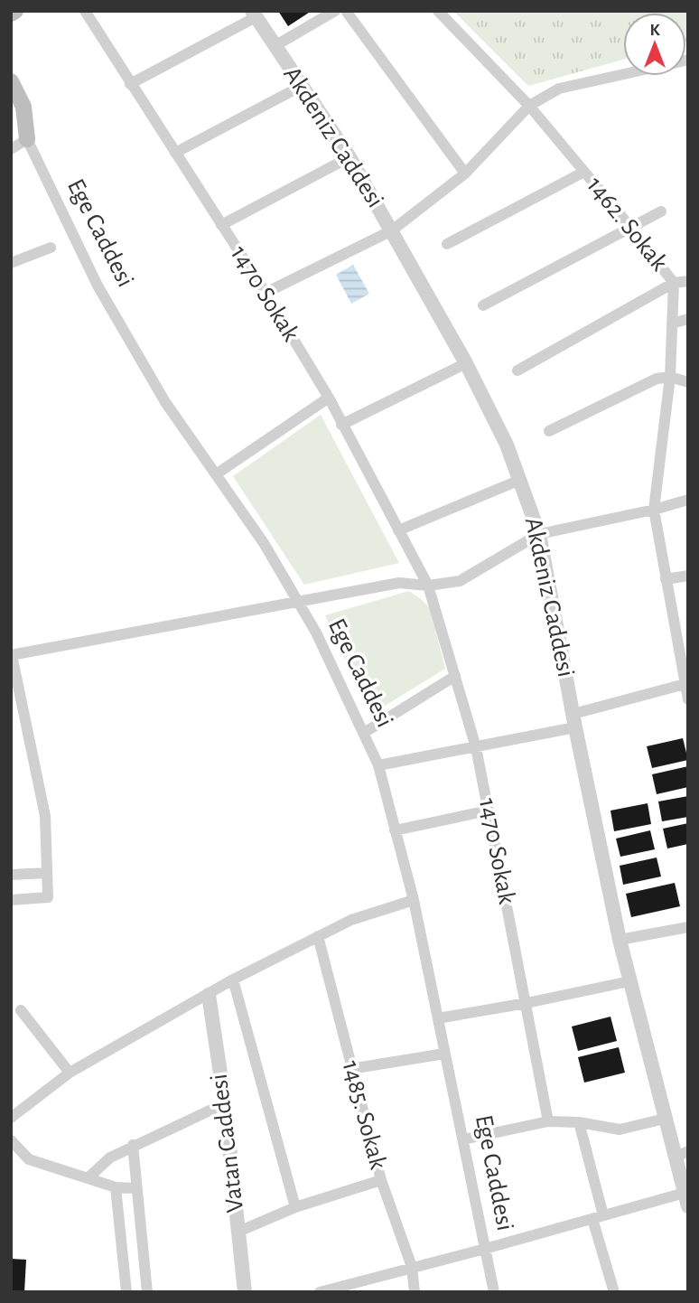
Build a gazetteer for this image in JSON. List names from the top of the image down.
{
  "streets": {
    "main road": ["Ege Caddesi"],
    "street": [
      "Akdeniz Caddesi",
      "1462. Sokak",
      "1470 Sokak",
      "1485. Sokak",
      "Vatan Caddesi"
    ]
  },
  "north": "top"
}
